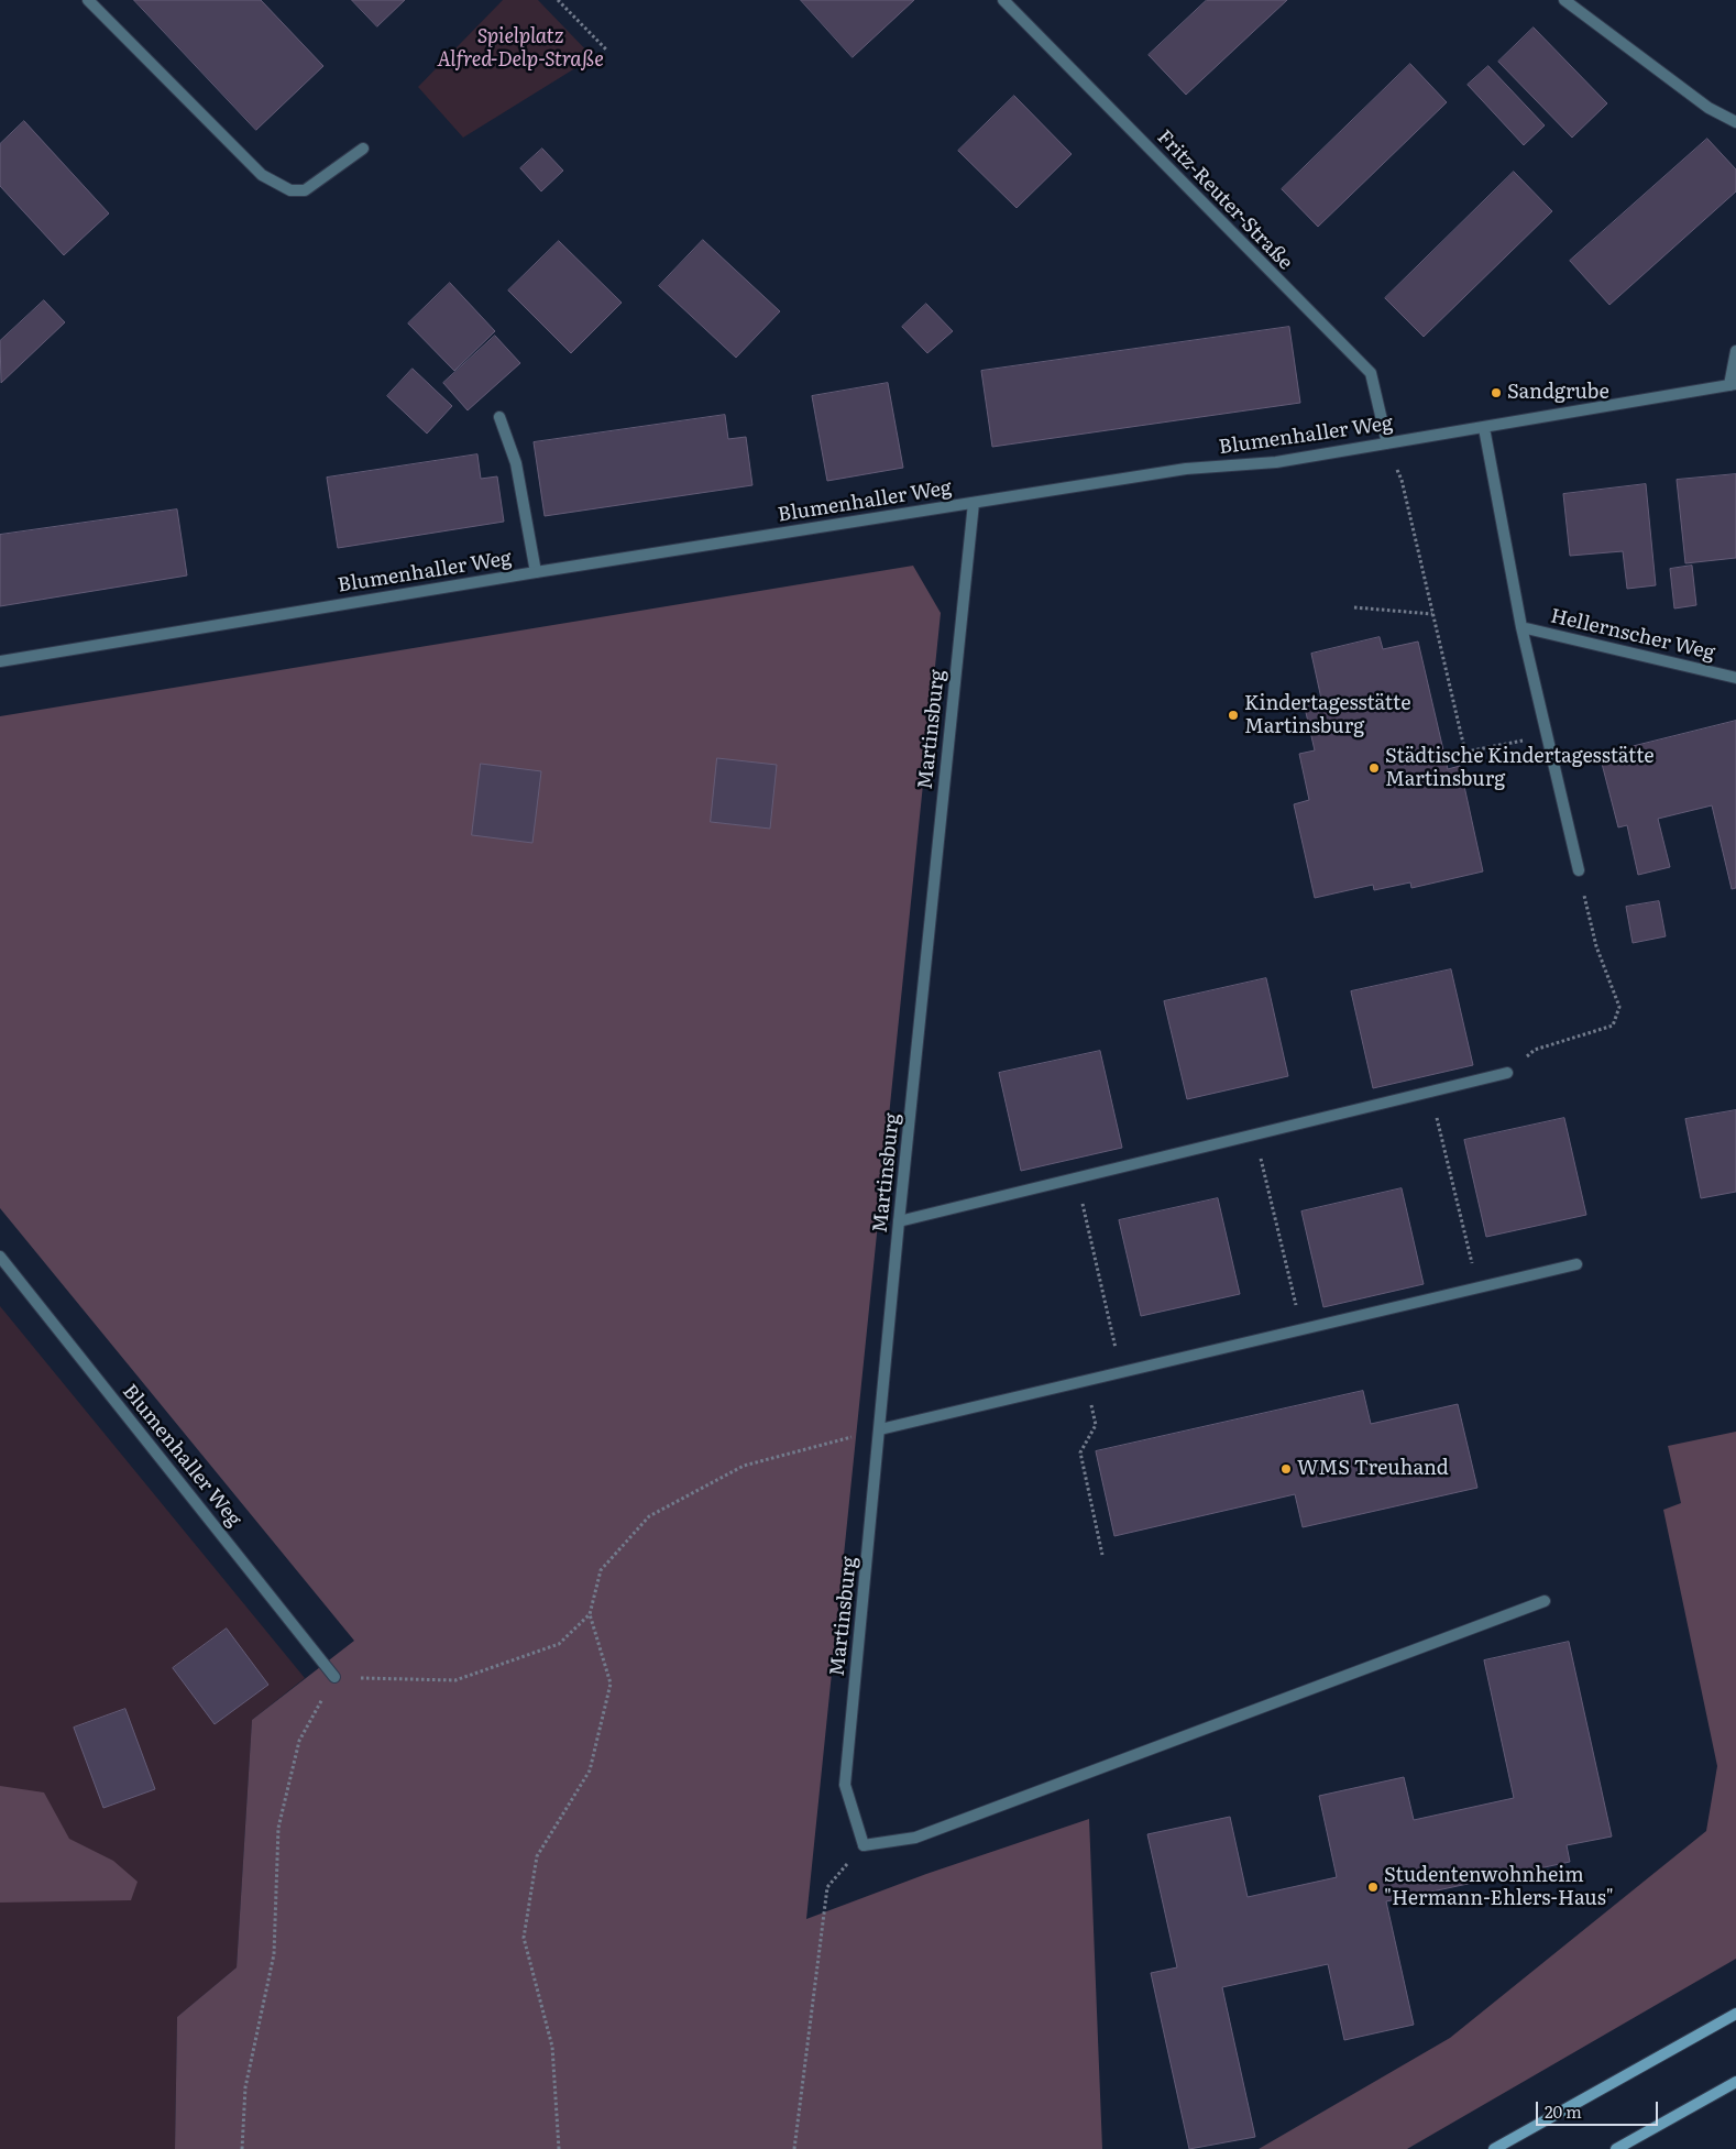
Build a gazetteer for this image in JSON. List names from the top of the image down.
{
  "streets": {
    "street": [
      "Fritz-Reuter-Straße",
      "Blumenhaller Weg",
      "Hellernscher Weg",
      "Martinsburg"
    ]
  },
  "crossings": [
    ["Fritz-Reuter-Straße", "Blumenhaller Weg"],
    ["Blumenhaller Weg", "Hellernscher Weg"],
    ["Blumenhaller Weg", "Martinsburg"]
  ],
  "parks": ["Spielplatz Alfred-Delp-Straße"],
  "places": [
    "Sandgrube",
    "Kindertagesstätte Martinsburg",
    "Städtische Kindertagesstätte Martinsburg",
    "WMS Treuhand",
    "Studentenwohnheim \"Hermann-Ehlers-Haus\""
  ],
  "scale_bar": "20 m"
}
